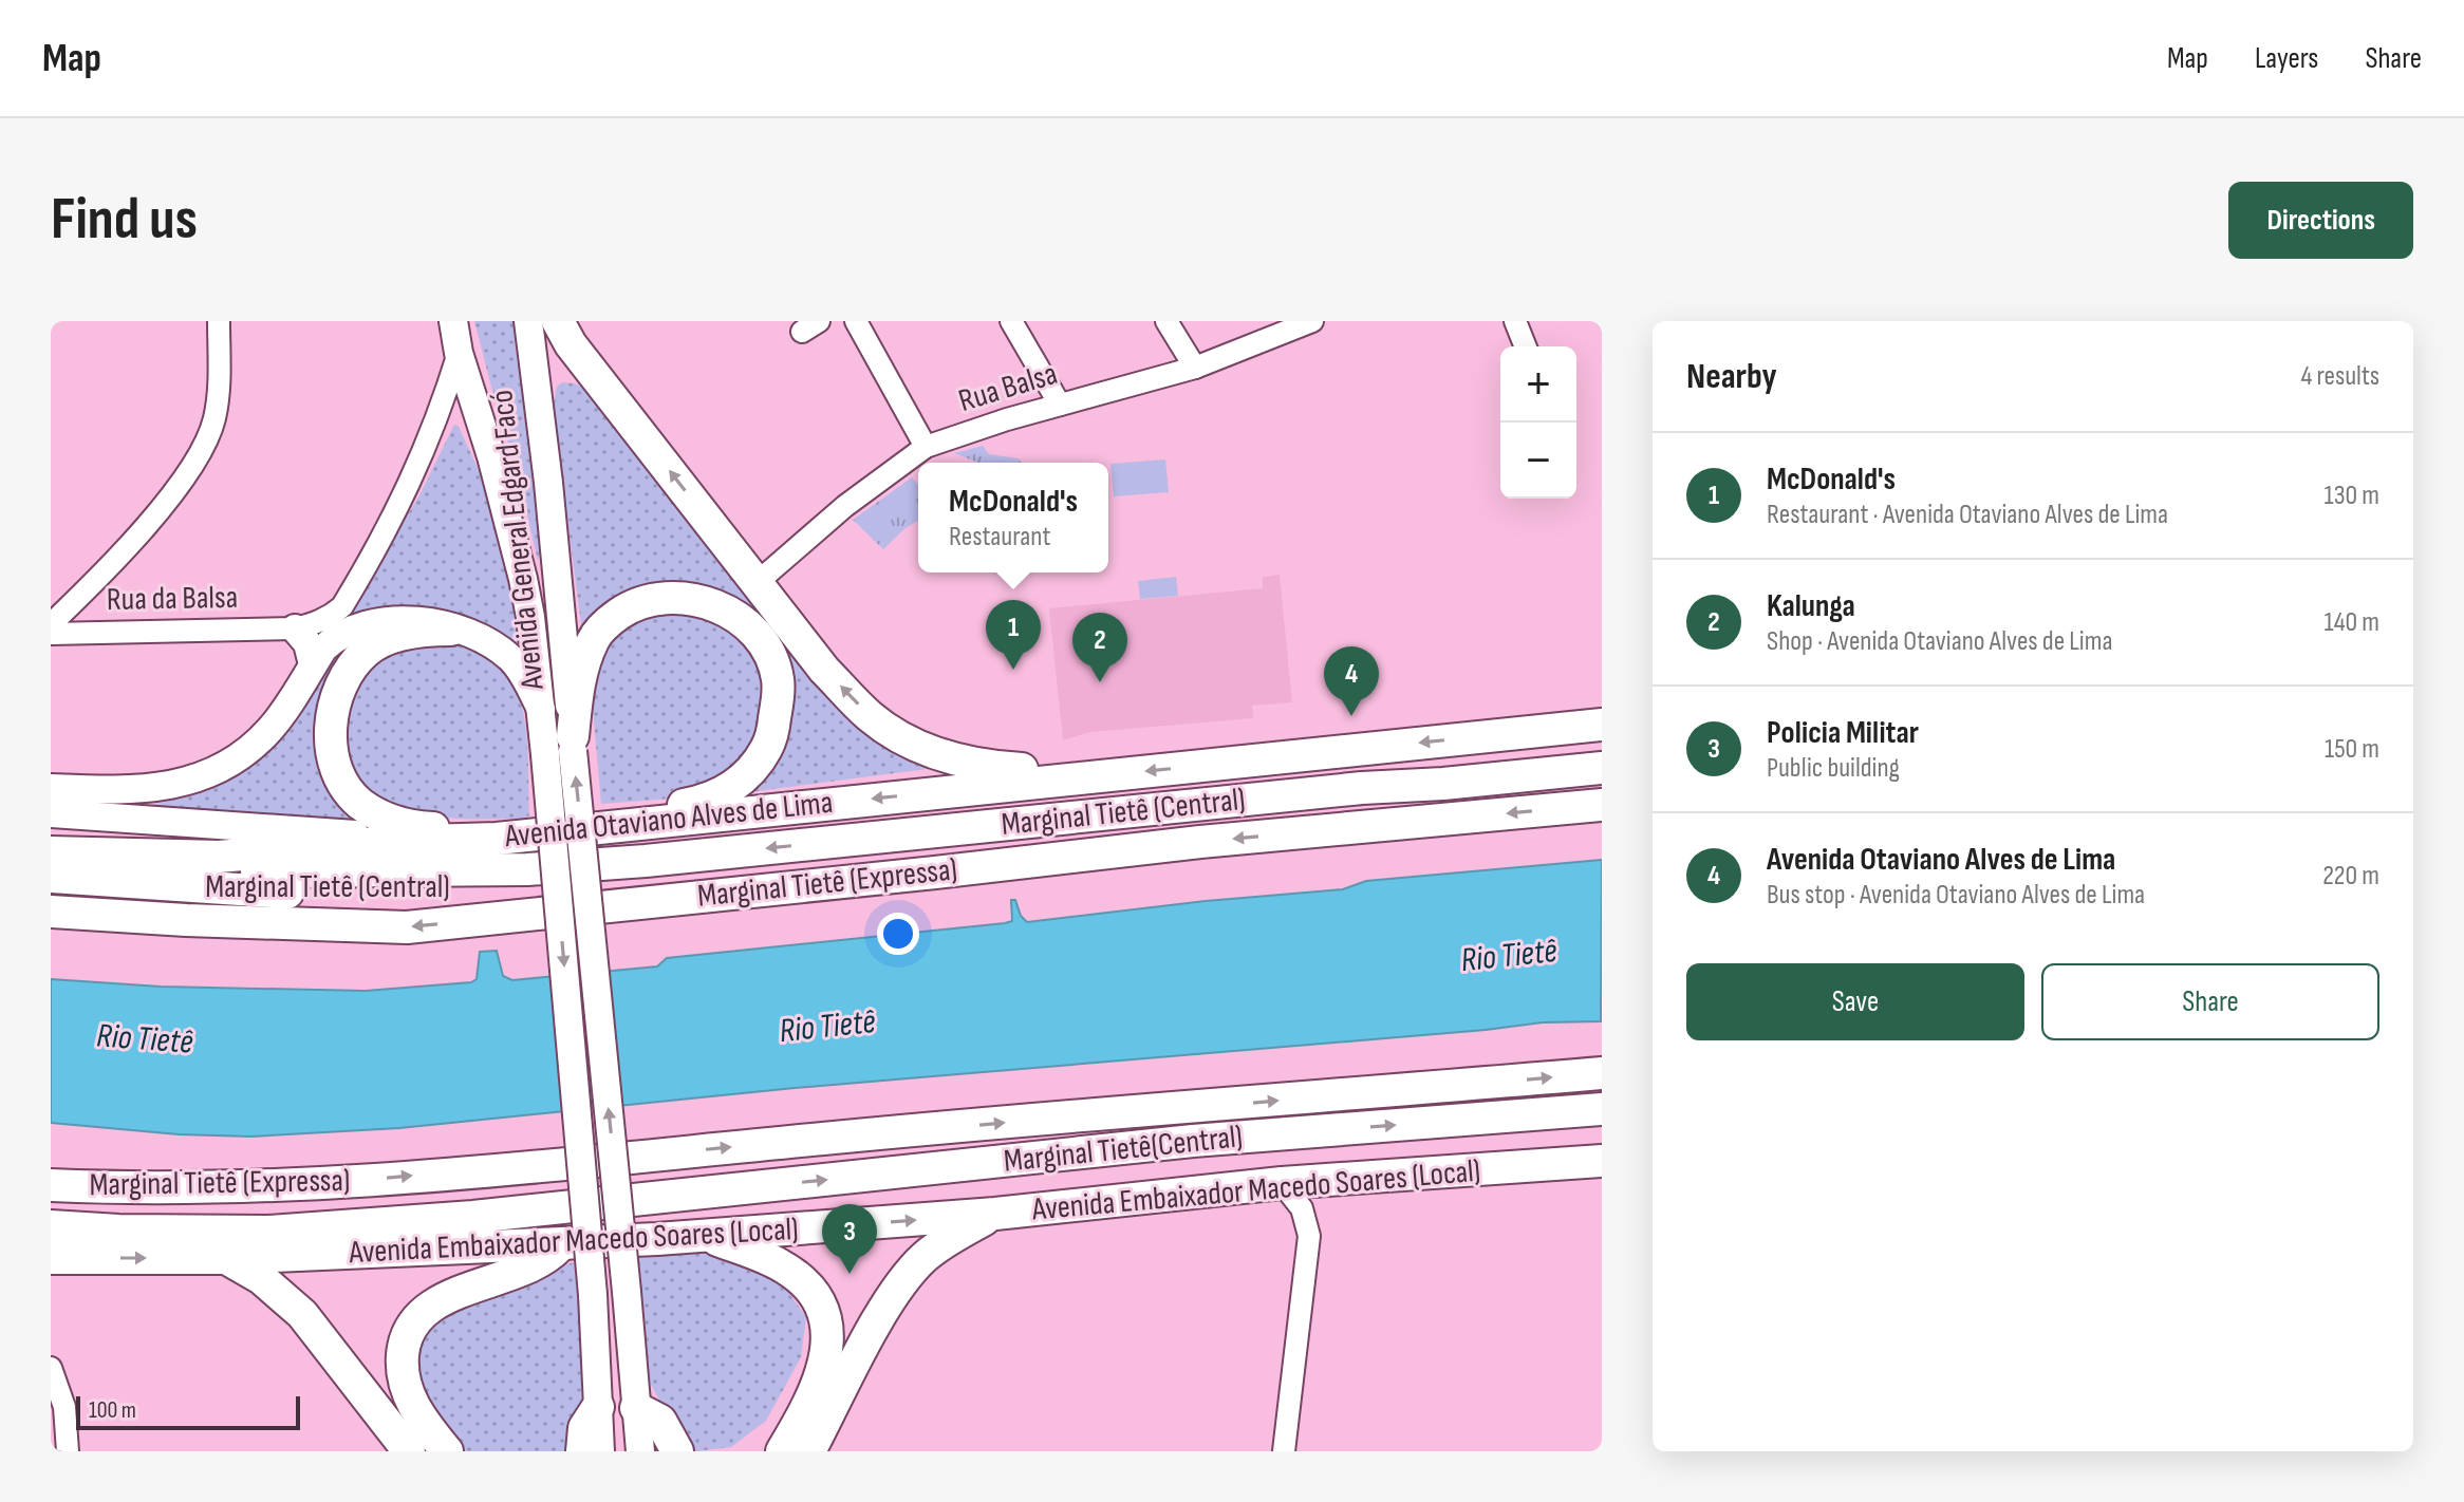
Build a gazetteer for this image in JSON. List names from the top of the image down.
{
  "streets": {
    "highway": [
      "Marginal Tietê (Central)",
      "Avenida Otaviano Alves de Lima",
      "Marginal Tietê (Expressa)",
      "Marginal Tietê(Central)",
      "Avenida Embaixador Macedo Soares (Local)"
    ],
    "main road": ["Avenida General Edgard Facó"],
    "street": ["Rua Balsa", "Rua da Balsa"]
  },
  "crossings": [
    ["Marginal Tietê (Central)", "Avenida Otaviano Alves de Lima"]
  ],
  "one_way": ["Marginal Tietê (Central)", "Avenida Otaviano Alves de Lima", "Marginal Tietê(Central)"],
  "water": ["Rio Tietê"],
  "scale_bar": "100 m",
  "page": {
    "header": "Map",
    "nav": ["Map", "Layers", "Share"],
    "buttons": [
      "Directions",
      ["Save", "Share"]
    ],
    "title": "Find us",
    "heading": ["Nearby", "4 results"],
    "map_buttons": ["+", "−"],
    "list": [
      {
        "mark": "1",
        "name": "McDonald's",
        "note": "Restaurant · Avenida Otaviano Alves de Lima",
        "value": "130 m"
      },
      {
        "mark": "2",
        "name": "Kalunga",
        "note": "Shop · Avenida Otaviano Alves de Lima",
        "value": "140 m"
      },
      {
        "mark": "3",
        "name": "Policia Militar",
        "note": "Public building",
        "value": "150 m"
      },
      {
        "mark": "4",
        "name": "Avenida Otaviano Alves de Lima",
        "note": "Bus stop · Avenida Otaviano Alves de Lima",
        "value": "220 m"
      }
    ],
    "popup": ["McDonald's", "Restaurant"],
    "pins": [
      "1",
      "2",
      "4",
      "3"
    ],
    "scale": "100 m"
  }
}
